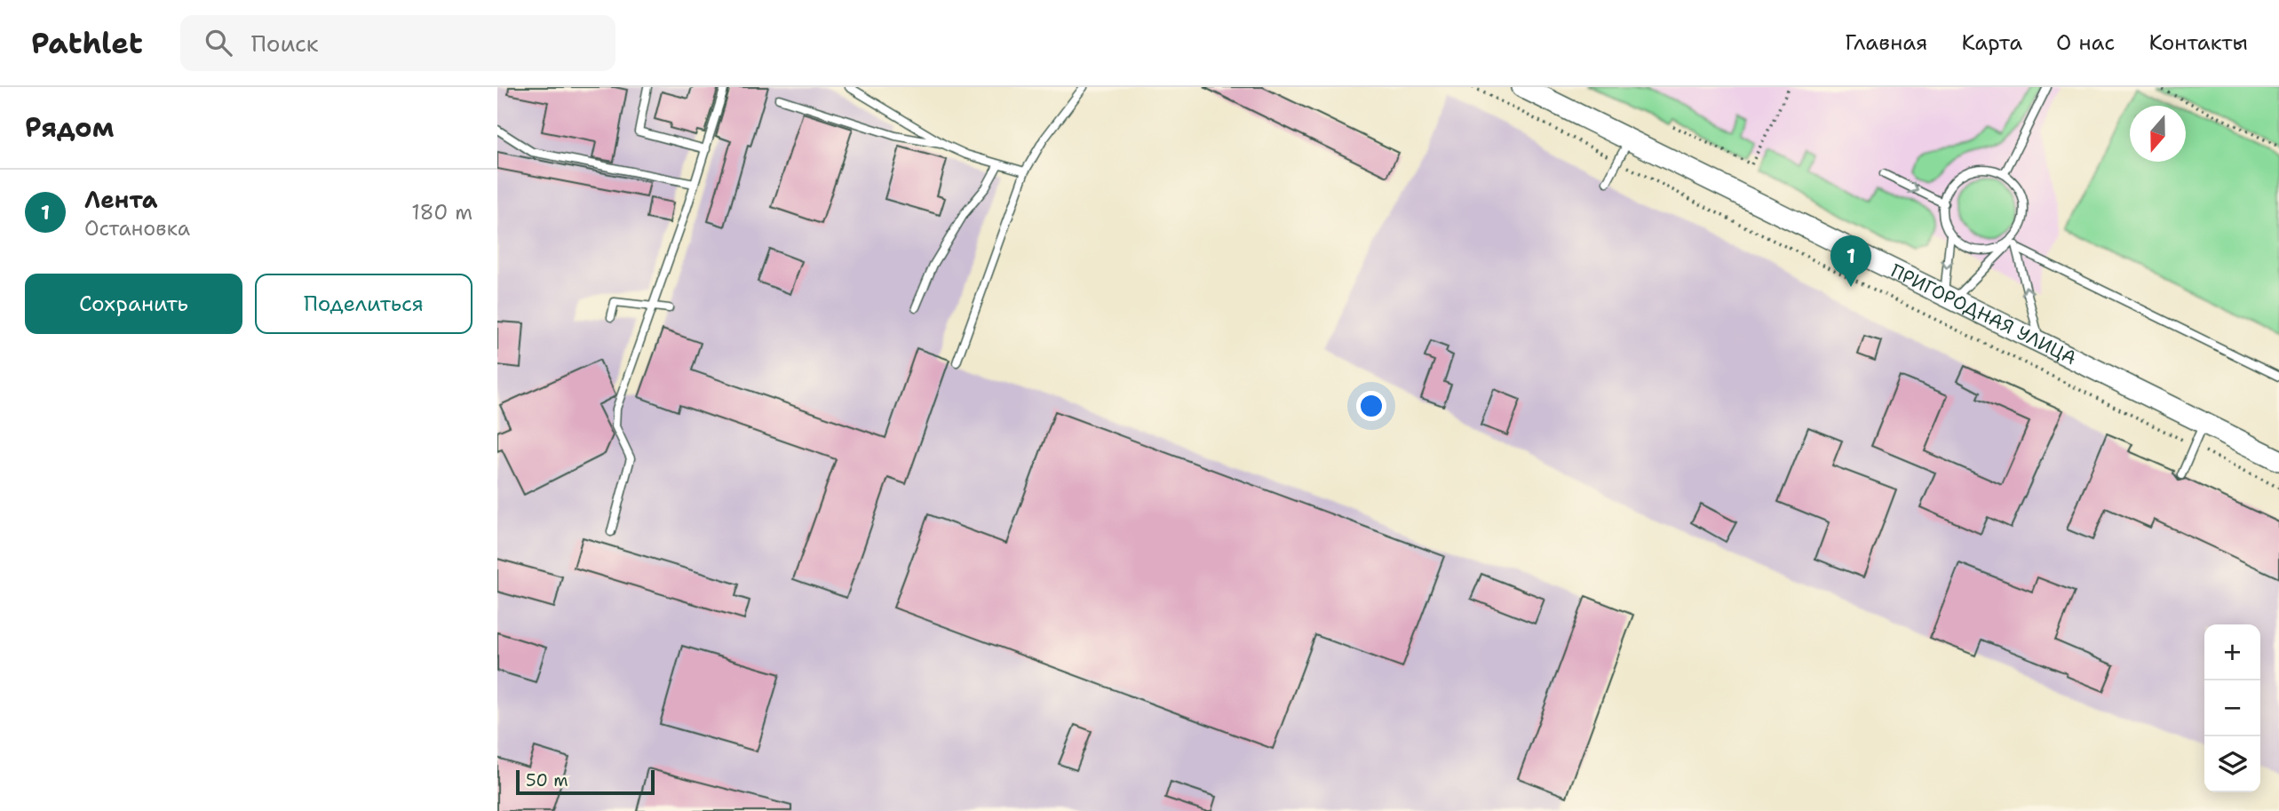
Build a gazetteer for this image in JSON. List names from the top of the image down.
{
  "streets": {
    "street": ["ПРИГОРОДНАЯ УЛИЦА"]
  },
  "scale_bar": "50 m",
  "north": "bottom",
  "page": {
    "header": "Pathlet",
    "search": "Поиск",
    "nav": [
      "Главная",
      "Карта",
      "О нас",
      "Контакты"
    ],
    "heading": "Рядом",
    "list": [
      {
        "mark": "1",
        "name": "Лента",
        "note": "Остановка",
        "value": "180 m"
      }
    ],
    "pins": "1",
    "buttons": ["Сохранить", "Поделиться"],
    "map_buttons": ["+", "−"],
    "scale": "50 m"
  }
}
